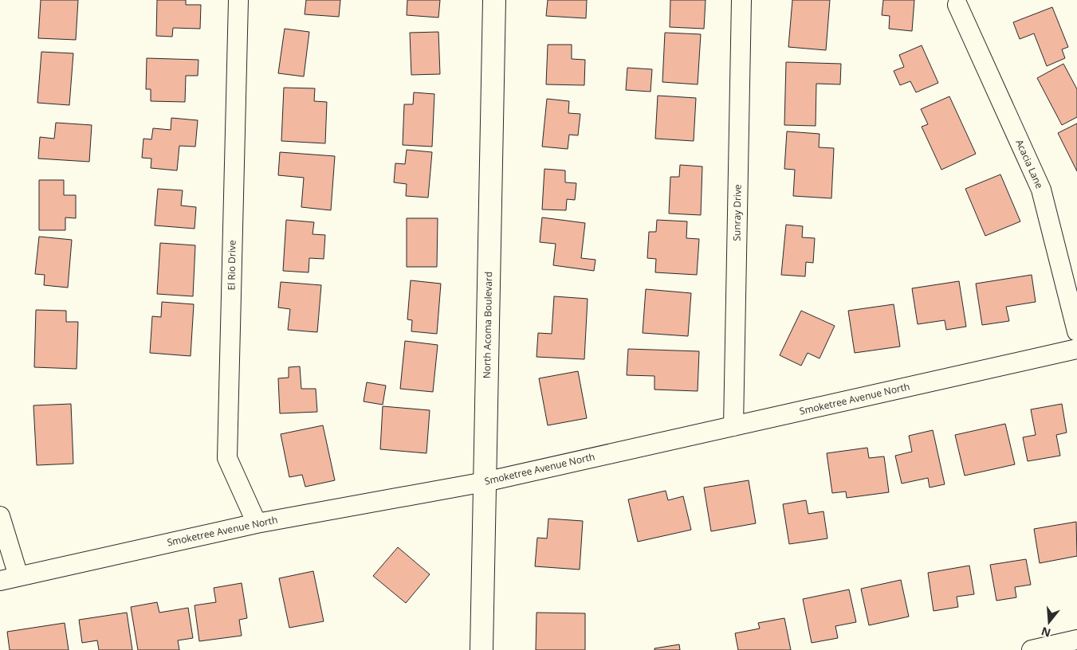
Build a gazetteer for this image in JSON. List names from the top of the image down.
{
  "streets": {
    "main road": ["North Acoma Boulevard"],
    "street": [
      "Acacia Lane",
      "Sunray Drive",
      "El Rio Drive",
      "Smoketree Avenue North"
    ]
  },
  "crossings": [
    ["Sunray Drive", "Smoketree Avenue North"],
    ["El Rio Drive", "Smoketree Avenue North"],
    ["North Acoma Boulevard", "Smoketree Avenue North"]
  ],
  "north": "bottom"
}
